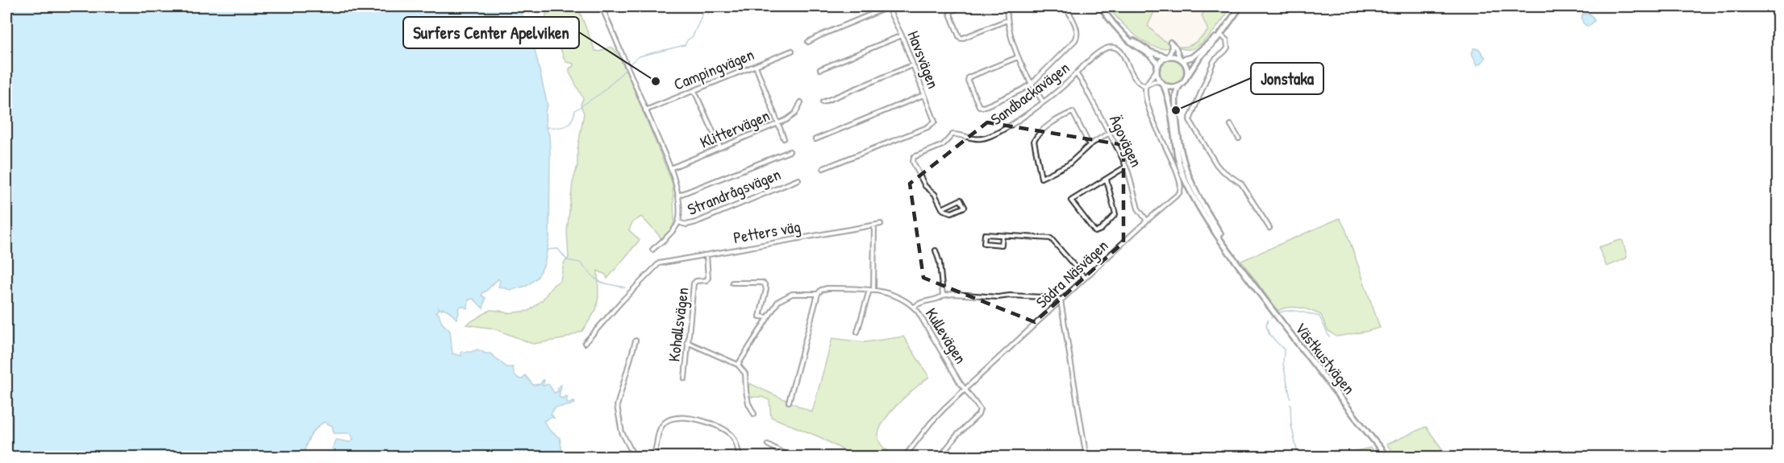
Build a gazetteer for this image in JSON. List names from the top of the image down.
{
  "streets": {
    "main road": ["Västkustvägen"],
    "street": [
      "Havsvägen",
      "Campingvägen",
      "Sandbackavägen",
      "Klittervägen",
      "Ägovägen",
      "Strandrågsvägen",
      "Petters väg",
      "Södra Näsvägen",
      "Kohallsvägen",
      "Kullevägen"
    ]
  },
  "crossings": [
    ["Sandbackavägen", "Ägovägen"],
    ["Sandbackavägen", "Södra Näsvägen"],
    ["Ägovägen", "Södra Näsvägen"],
    ["Petters väg", "Kohallsvägen"],
    ["Södra Näsvägen", "Kullevägen"]
  ],
  "places": ["Surfers Center Apelviken", "Jonstaka"]
}
